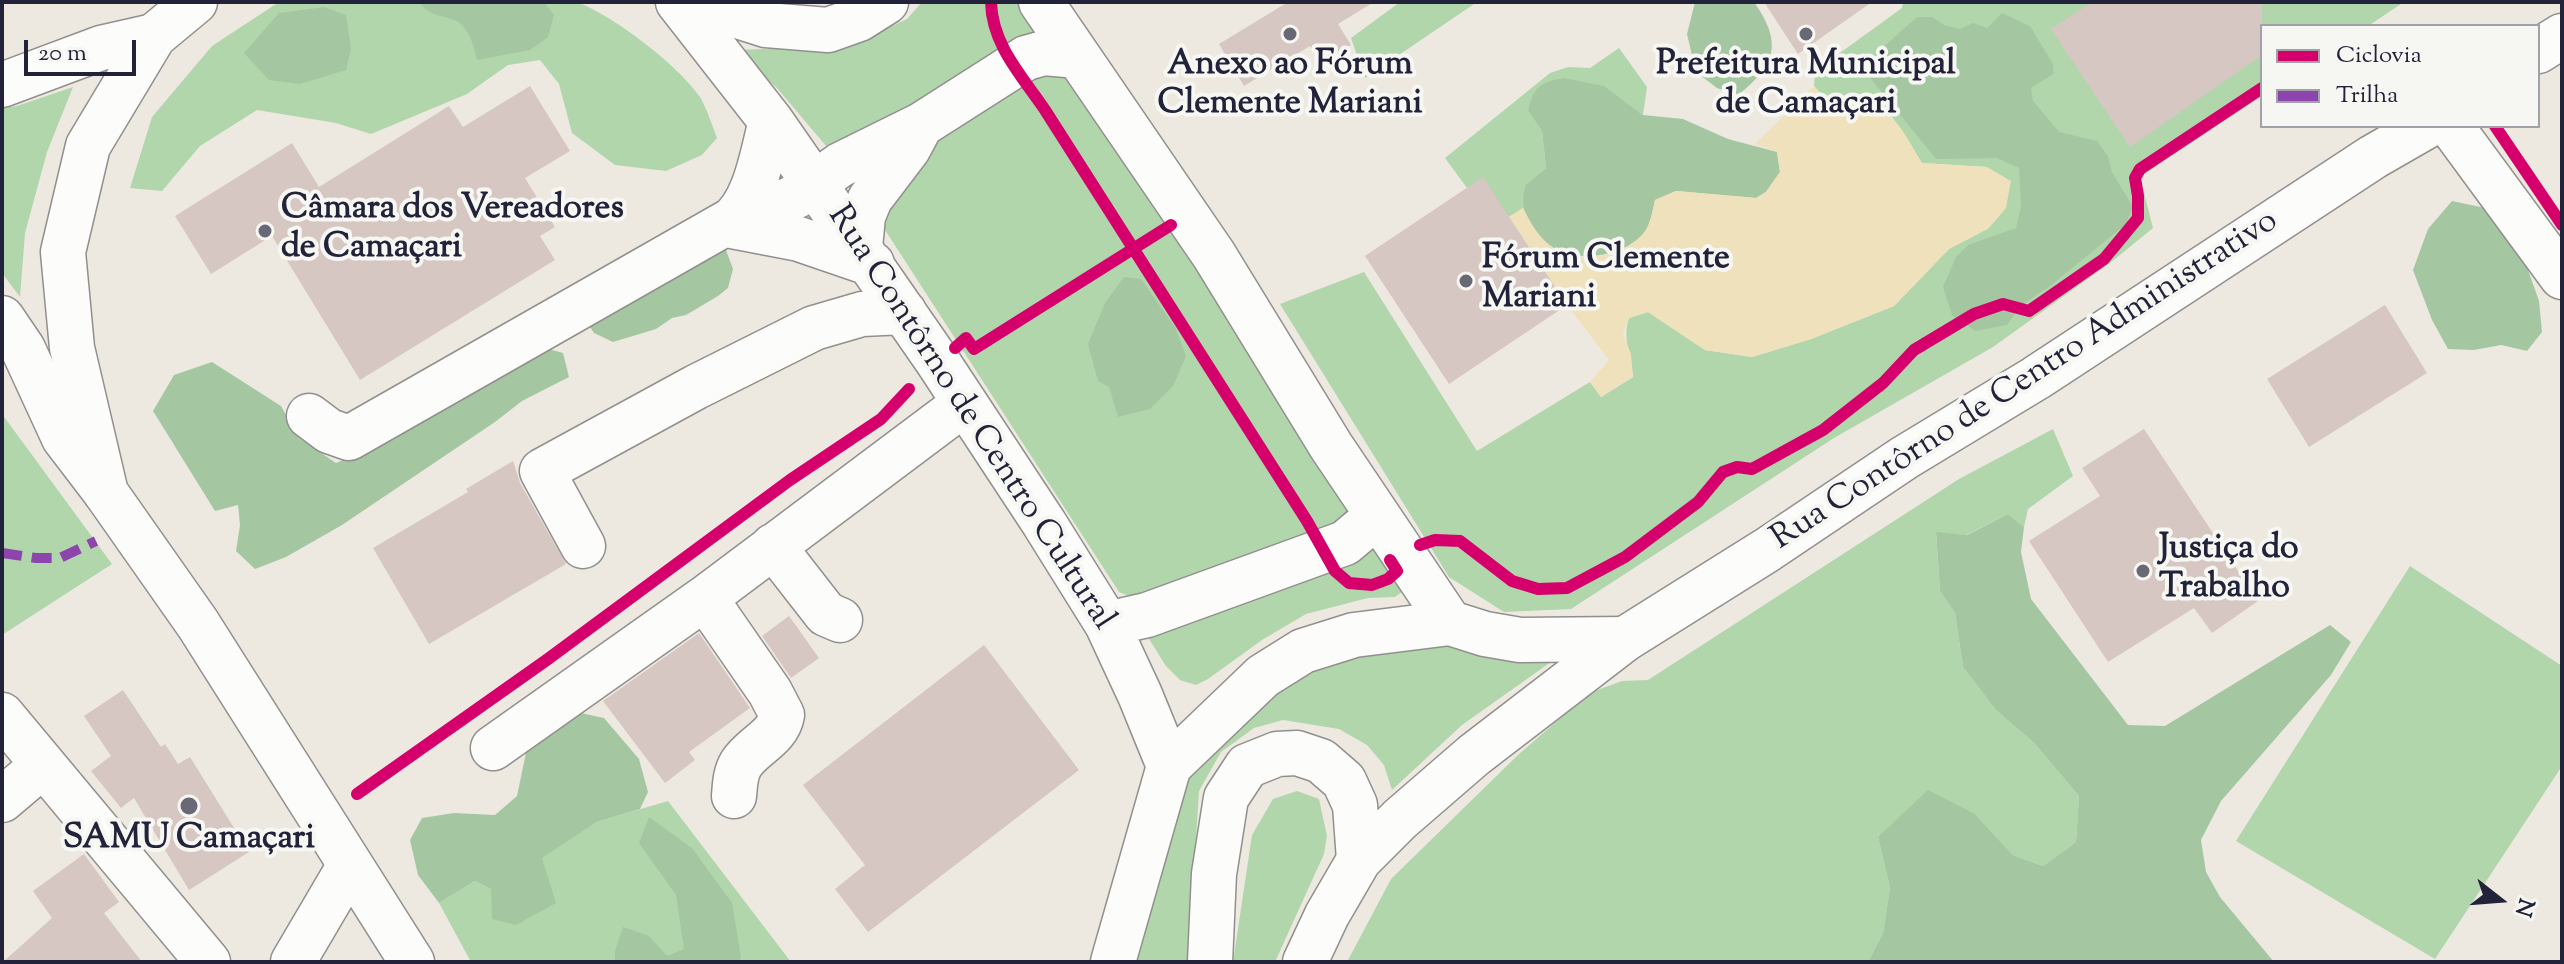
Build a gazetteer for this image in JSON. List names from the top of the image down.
{
  "streets": {
    "street": ["Rua Contôrno de Centro Administrativo", "Rua Contôrno de Centro Cultural"]
  },
  "places": [
    "Anexo ao Fórum Clemente Mariani",
    "Prefeitura Municipal de Camaçari",
    "Câmara dos Vereadores de Camaçari",
    "Fórum Clemente Mariani",
    "Justiça do Trabalho",
    "SAMU Camaçari"
  ],
  "legend": ["Ciclovia", "Trilha"],
  "scale_bar": "20 m",
  "north": "right"
}
